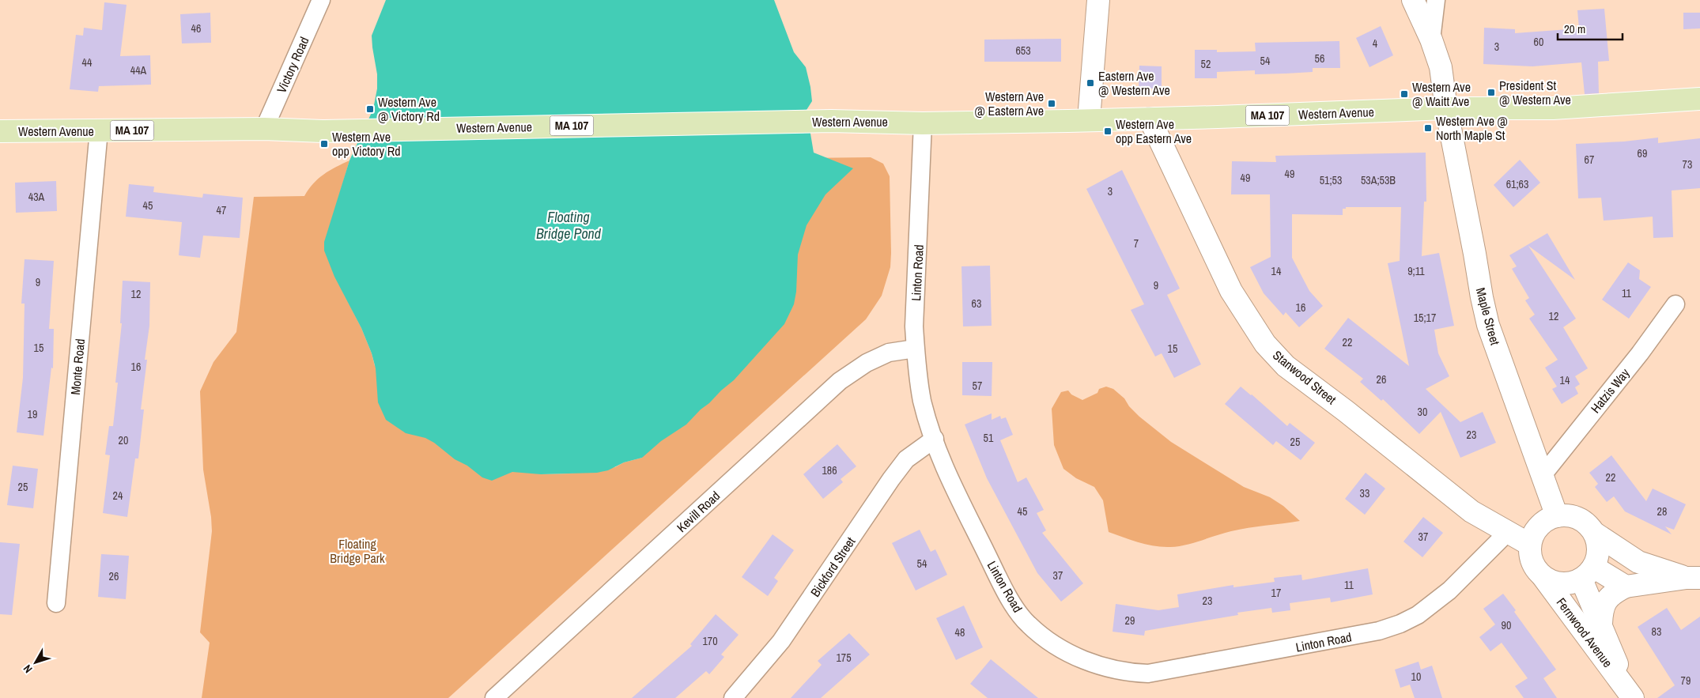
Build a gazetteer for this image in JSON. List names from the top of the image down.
{
  "streets": {
    "main road": ["Western Avenue", "MA 107"],
    "street": [
      "Victory Road",
      "Linton Road",
      "Maple Street",
      "Monte Road",
      "Stanwood Street",
      "Hatzis Way",
      "Kevill Road",
      "Bickford Street",
      "Fernwood Avenue"
    ]
  },
  "crossings": [
    ["Victory Road", "Western Avenue"],
    ["Western Avenue", "Linton Road"],
    ["Western Avenue", "Maple Street"],
    ["Western Avenue", "Monte Road"],
    ["Western Avenue", "Stanwood Street"],
    ["Linton Road", "Stanwood Street"],
    ["Linton Road", "Kevill Road"],
    ["Linton Road", "Bickford Street"],
    ["Maple Street", "Stanwood Street"],
    ["Maple Street", "Hatzis Way"],
    ["Maple Street", "Fernwood Avenue"],
    ["Stanwood Street", "Fernwood Avenue"]
  ],
  "water": ["Floating Bridge Pond"],
  "parks": ["Floating Bridge Park"],
  "places": {
    "transit": [
      "Eastern Ave @ Western Ave",
      "President St @ Western Ave",
      "Western Ave @ Waitt Ave",
      "Western Ave @ Eastern Ave",
      "Western Ave @ Victory Rd",
      "Western Ave @ North Maple St",
      "Western Ave opp Eastern Ave",
      "Western Ave opp Victory Rd"
    ]
  },
  "house_numbers": [
    "46",
    "60",
    "4",
    "3",
    "653",
    "56",
    "54",
    "44",
    "52",
    "44A",
    "69",
    "67",
    "73",
    "49",
    "49",
    "51;53",
    "53A;53B",
    "61;63",
    "3",
    "43A",
    "45",
    "47",
    "7",
    "14",
    "9;11",
    "9",
    "9",
    "11",
    "12",
    "63",
    "16",
    "12",
    "15;17",
    "22",
    "15",
    "15",
    "16",
    "26",
    "14",
    "57",
    "30",
    "19",
    "23",
    "51",
    "20",
    "25",
    "186",
    "22",
    "25",
    "33",
    "24",
    "45",
    "28",
    "37",
    "54",
    "37",
    "26",
    "11",
    "17",
    "23",
    "29",
    "90",
    "83",
    "48",
    "170",
    "175",
    "10",
    "79"
  ],
  "scale_bar": "20 m",
  "north": "bottom left"
}
